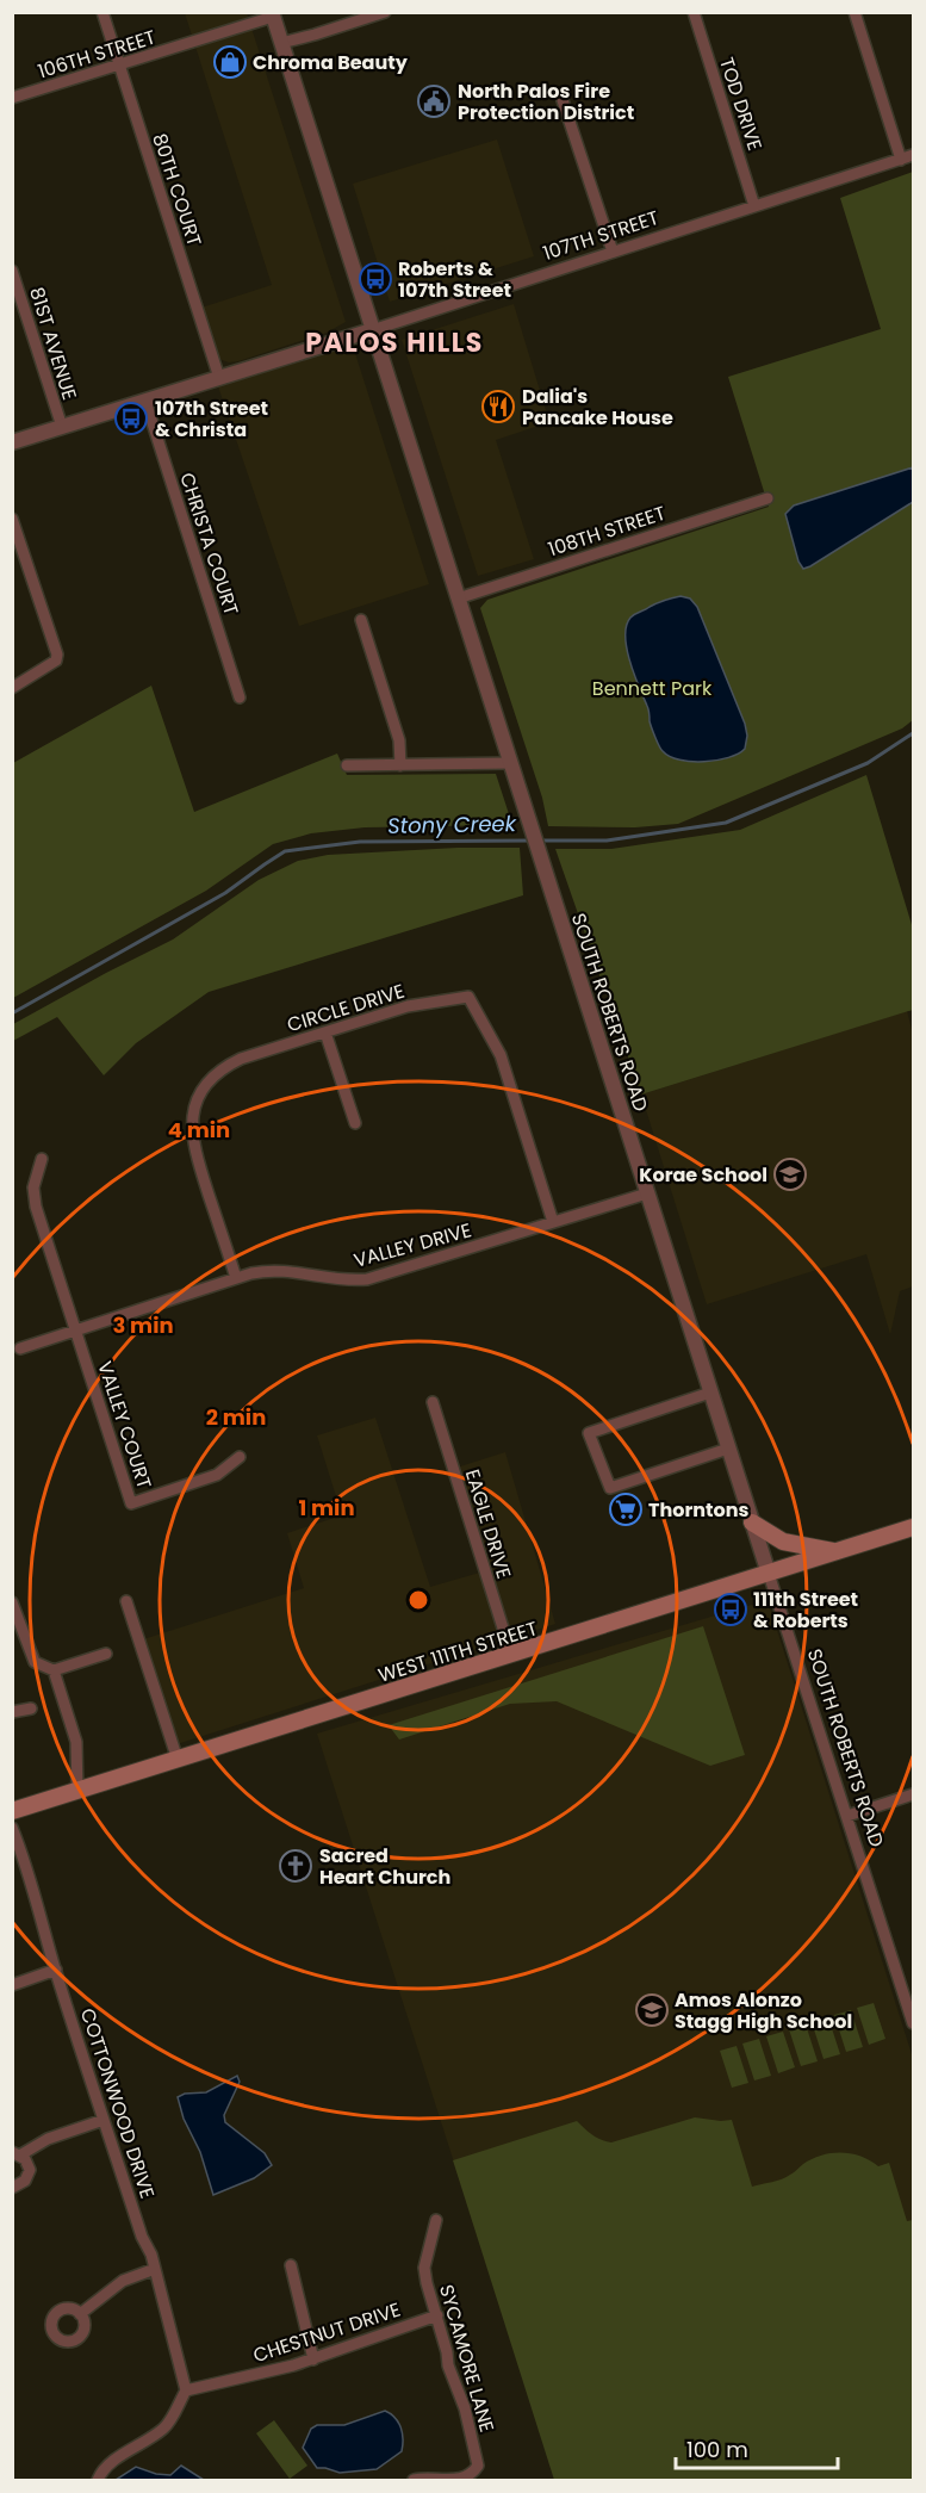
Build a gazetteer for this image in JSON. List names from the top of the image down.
{
  "streets": {
    "main road": ["WEST 111TH STREET"],
    "street": [
      "106TH STREET",
      "TOD DRIVE",
      "80TH COURT",
      "107TH STREET",
      "81ST AVENUE",
      "108TH STREET",
      "CHRISTA COURT",
      "CIRCLE DRIVE",
      "SOUTH ROBERTS ROAD",
      "VALLEY DRIVE",
      "VALLEY COURT",
      "EAGLE DRIVE",
      "COTTONWOOD DRIVE",
      "CHESTNUT DRIVE",
      "SYCAMORE LANE"
    ]
  },
  "crossings": [
    ["106TH STREET", "80TH COURT"],
    ["106TH STREET", "SOUTH ROBERTS ROAD"],
    ["TOD DRIVE", "107TH STREET"],
    ["80TH COURT", "107TH STREET"],
    ["107TH STREET", "81ST AVENUE"],
    ["107TH STREET", "CHRISTA COURT"],
    ["107TH STREET", "SOUTH ROBERTS ROAD"],
    ["108TH STREET", "SOUTH ROBERTS ROAD"],
    ["CIRCLE DRIVE", "VALLEY DRIVE"],
    ["SOUTH ROBERTS ROAD", "VALLEY DRIVE"],
    ["SOUTH ROBERTS ROAD", "WEST 111TH STREET"],
    ["VALLEY DRIVE", "VALLEY COURT"],
    ["EAGLE DRIVE", "WEST 111TH STREET"],
    ["COTTONWOOD DRIVE", "CHESTNUT DRIVE"],
    ["CHESTNUT DRIVE", "SYCAMORE LANE"]
  ],
  "districts": ["PALOS HILLS"],
  "water": ["Stony Creek"],
  "parks": ["Bennett Park"],
  "places": {
    "shop": ["Chroma Beauty"],
    "public building": ["North Palos Fire Protection District"],
    "bus stop": ["Roberts & 107th Street", "107th Street & Christa", "111th Street & Roberts"],
    "restaurant": ["Dalia's Pancake House"],
    "school or university": ["Korae School", "Amos Alonzo Stagg High School"],
    "supermarket": ["Thorntons"],
    "church": ["Sacred Heart Church"]
  },
  "scale_bar": "100 m",
  "rings": [
    "4 min",
    "3 min",
    "2 min",
    "1 min"
  ]
}
